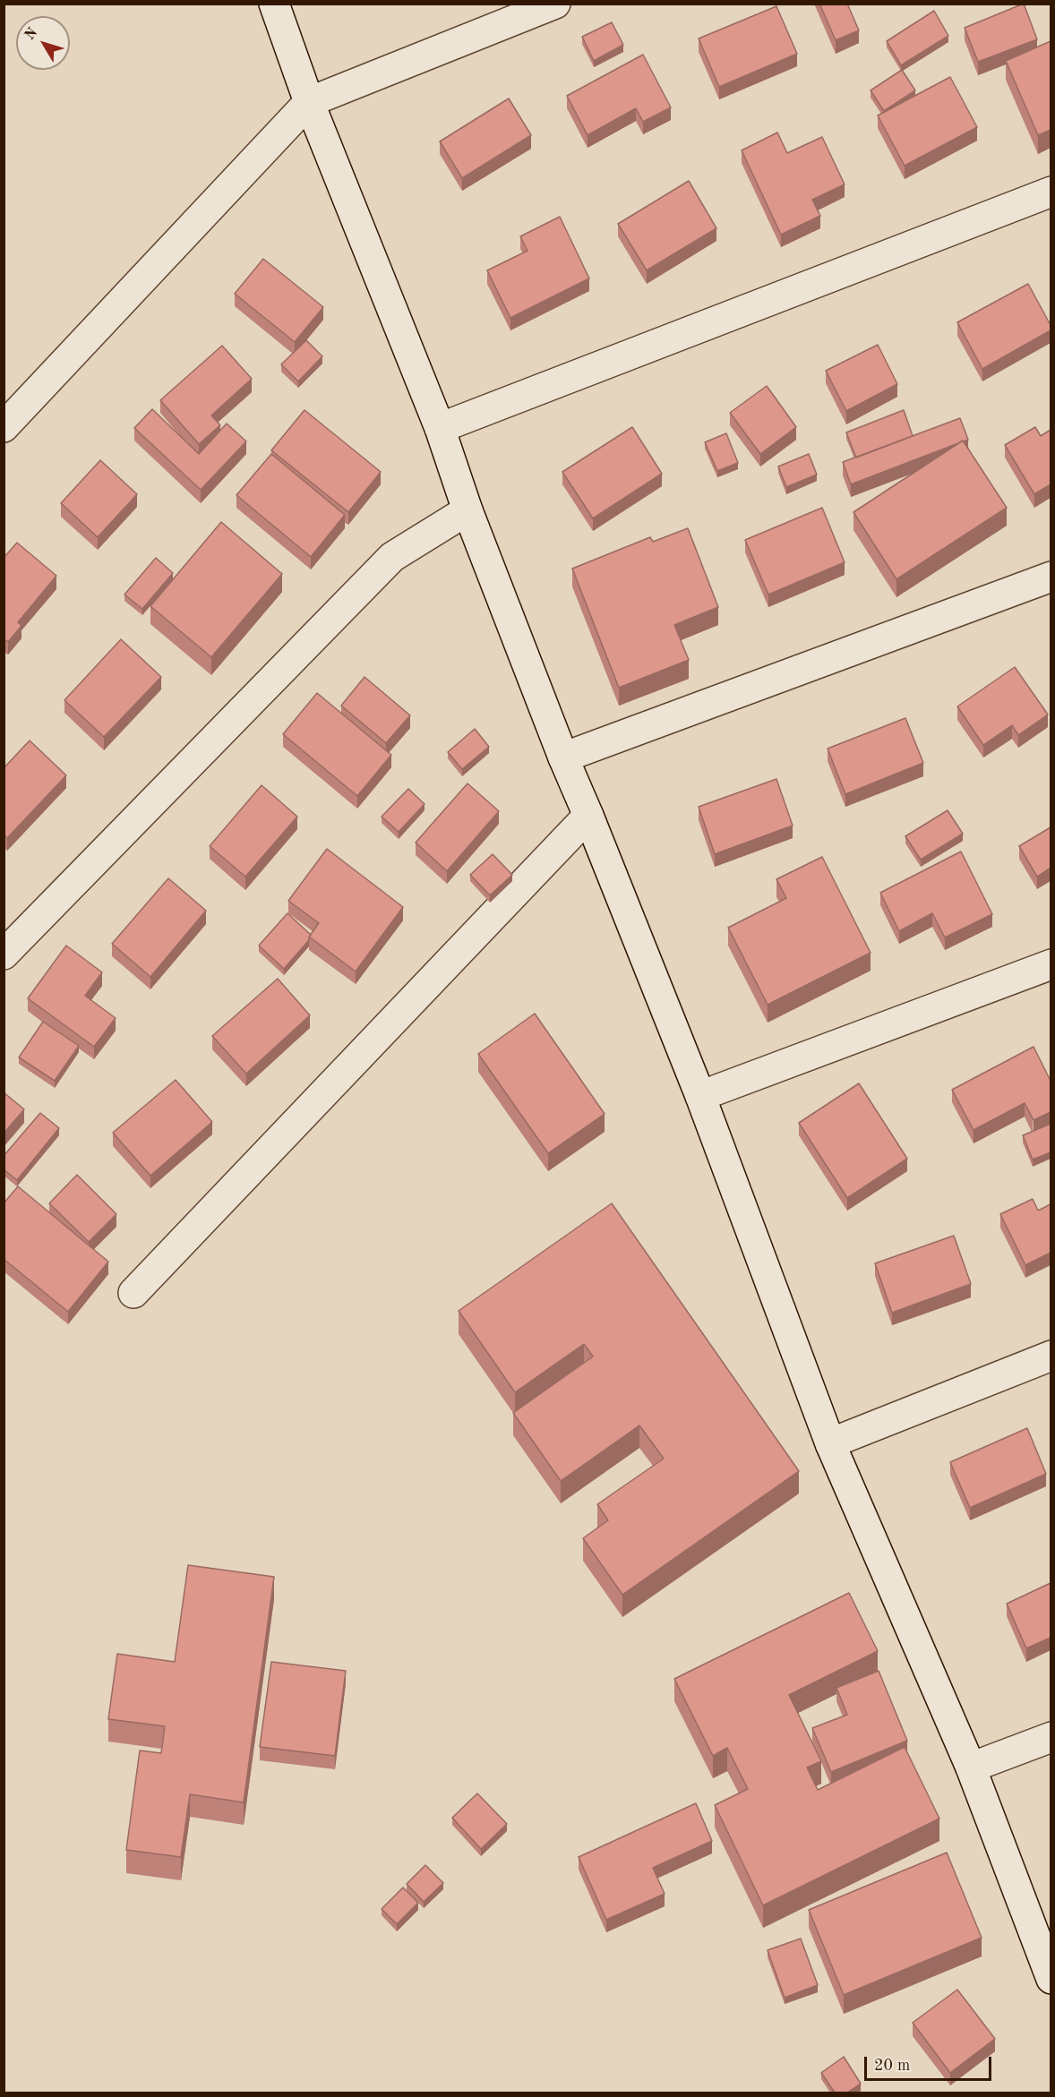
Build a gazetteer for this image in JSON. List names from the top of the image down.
{
  "scale_bar": "20 m",
  "north": "top left"
}
